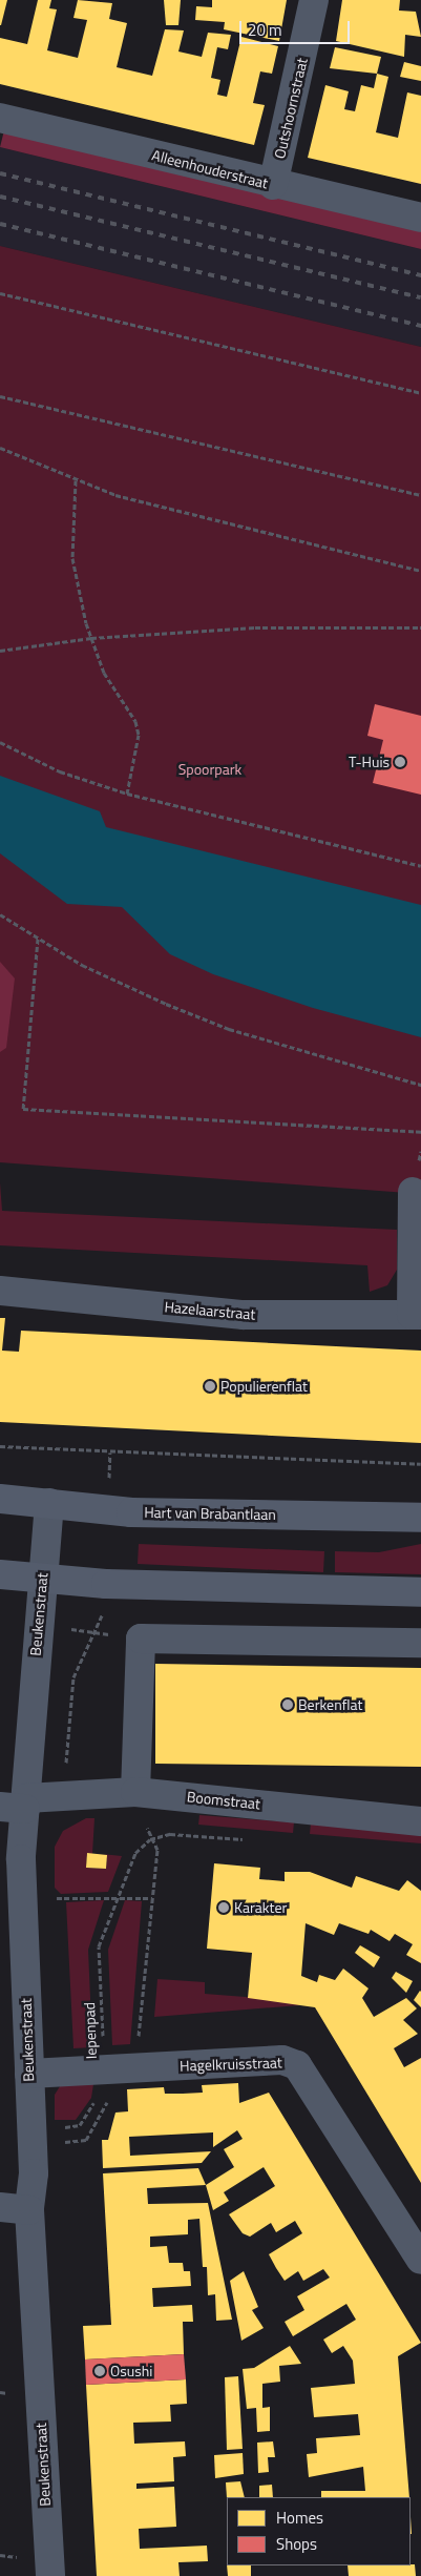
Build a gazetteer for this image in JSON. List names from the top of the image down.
{
  "streets": {
    "street": [
      "Outshoornstraat",
      "Alleenhouderstraat",
      "Hazelaarstraat",
      "Hart van Brabantlaan",
      "Beukenstraat",
      "Boomstraat",
      "Hagelkruisstraat"
    ],
    "path": ["Iepenpad"]
  },
  "crossings": [
    ["Outshoornstraat", "Alleenhouderstraat"],
    ["Hart van Brabantlaan", "Beukenstraat"],
    ["Beukenstraat", "Boomstraat"],
    ["Beukenstraat", "Iepenpad"],
    ["Beukenstraat", "Hagelkruisstraat"],
    ["Iepenpad", "Hagelkruisstraat"]
  ],
  "parks": ["Spoorpark"],
  "places": [
    "T-Huis",
    "Populierenflat",
    "Berkenflat",
    "Karakter",
    "Osushi"
  ],
  "legend": ["Homes", "Shops"],
  "scale_bar": "20 m"
}
